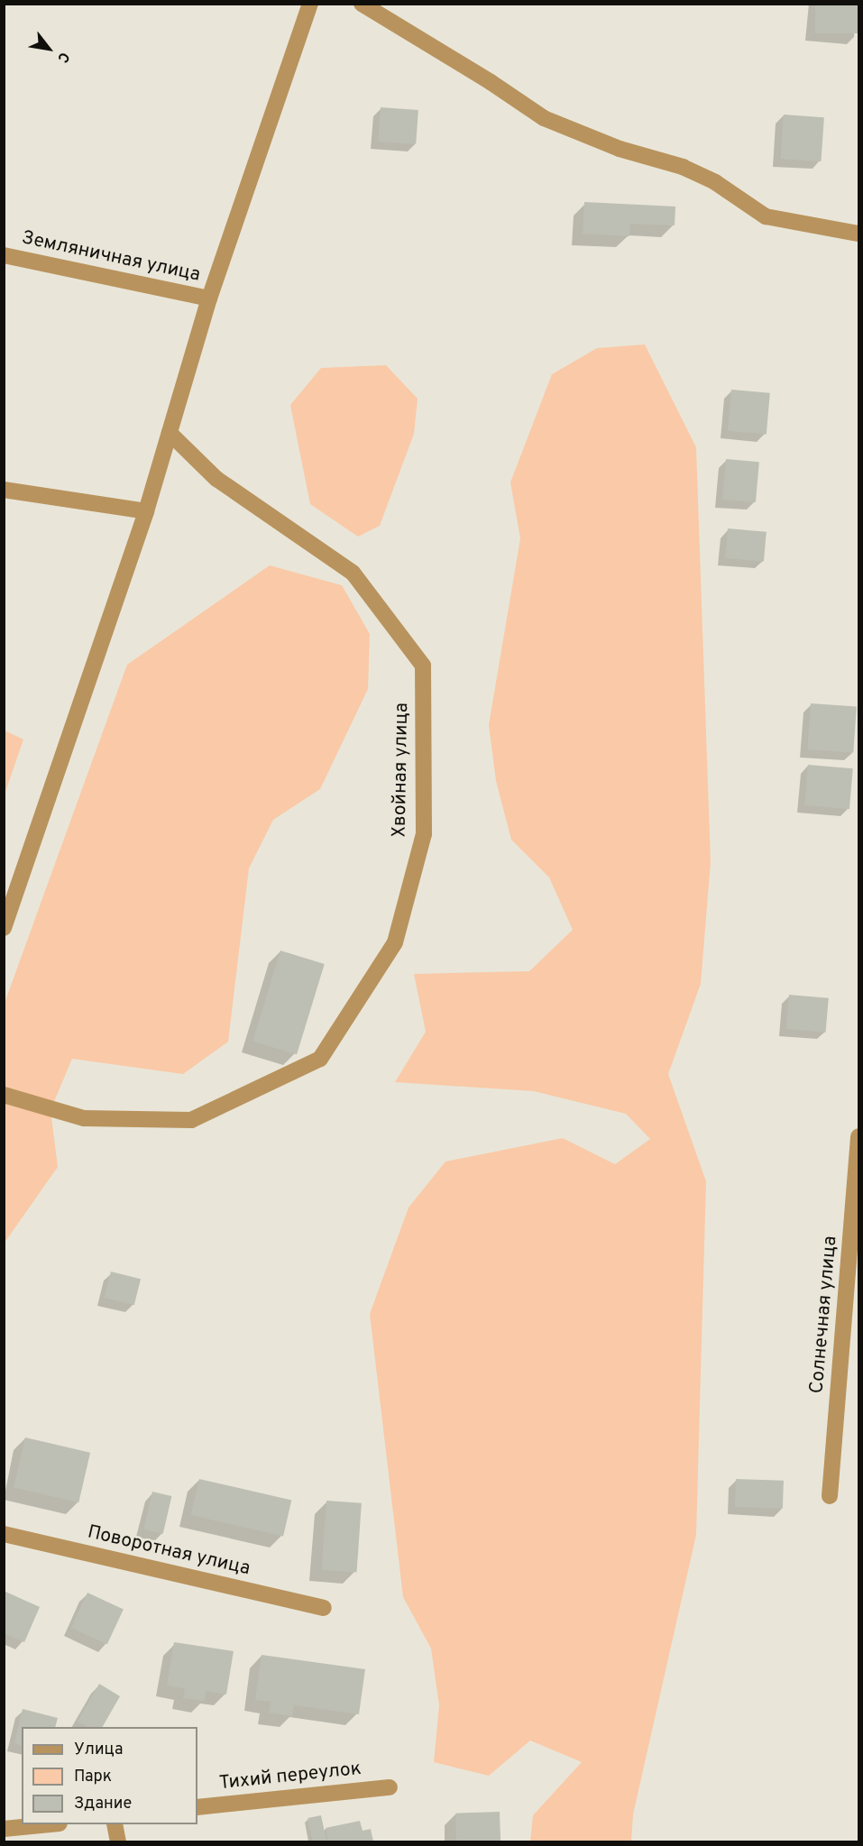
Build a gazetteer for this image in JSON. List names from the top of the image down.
{
  "streets": {
    "street": [
      "Земляничная улица",
      "Хвойная улица",
      "Солнечная улица",
      "Поворотная улица",
      "Тихий переулок"
    ]
  },
  "legend": ["Улица", "Парк", "Здание"],
  "north": "bottom right"
}
